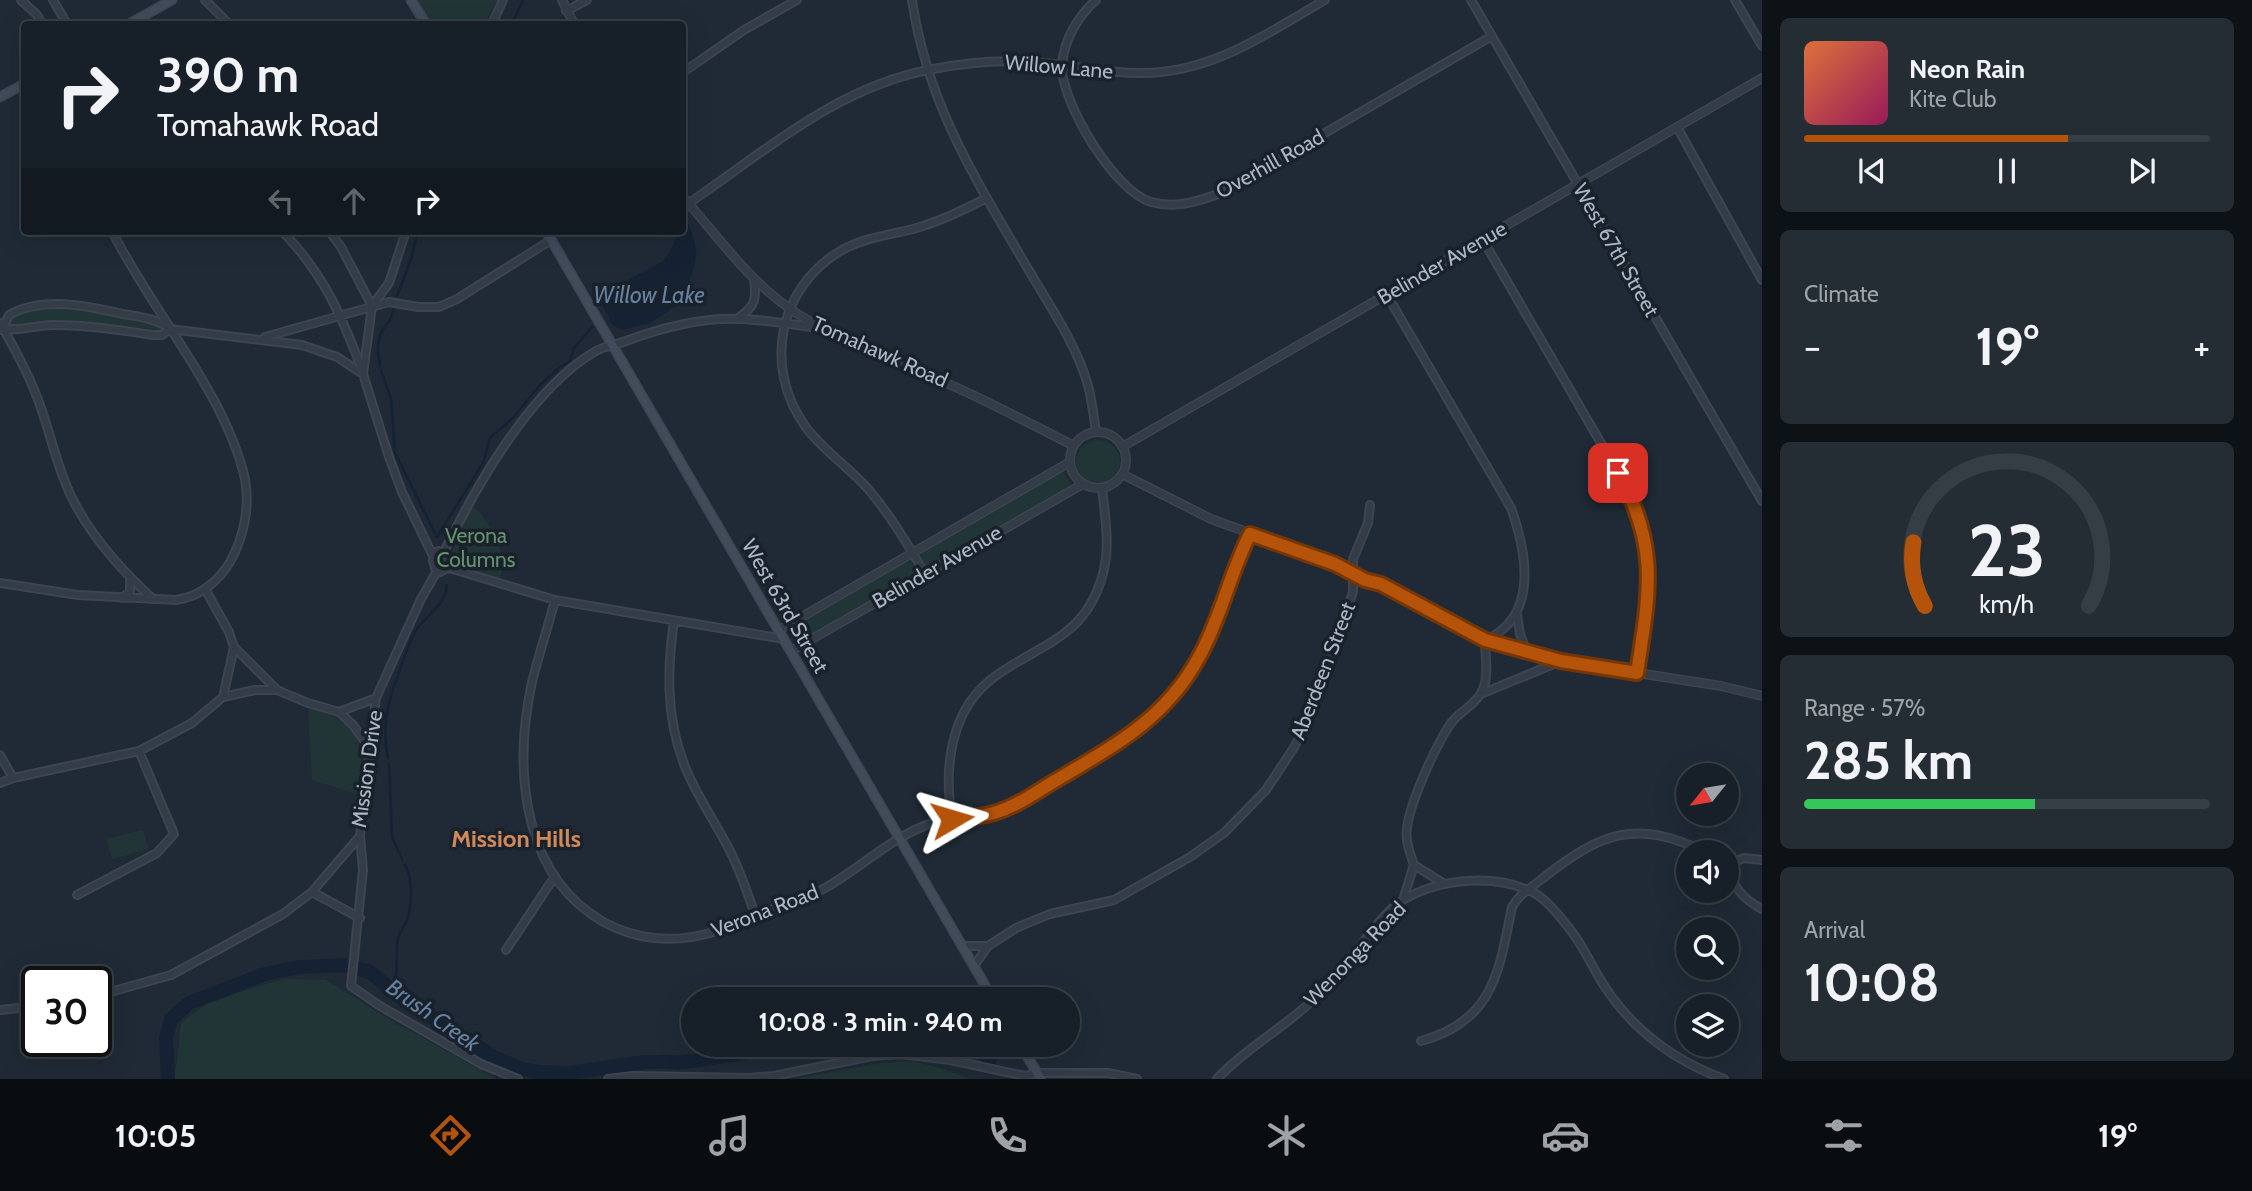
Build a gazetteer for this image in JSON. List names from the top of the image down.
{
  "streets": {
    "main road": ["West 63rd Street"],
    "street": [
      "Willow Lane",
      "Overhill Road",
      "West 67th Street",
      "Belinder Avenue",
      "Tomahawk Road",
      "Aberdeen Street",
      "Mission Drive",
      "Verona Road",
      "Wenonga Road"
    ]
  },
  "crossings": [
    ["Willow Lane", "Overhill Road"],
    ["Willow Lane", "Tomahawk Road"],
    ["Overhill Road", "West 67th Street"],
    ["West 67th Street", "Belinder Avenue"],
    ["Belinder Avenue", "Tomahawk Road"],
    ["Belinder Avenue", "West 63rd Street"],
    ["West 63rd Street", "Aberdeen Street"],
    ["West 63rd Street", "Verona Road"]
  ],
  "districts": ["Mission Hills"],
  "water": ["Willow Lake", "Brush Creek"],
  "parks": ["Verona Columns"],
  "north": "bottom left",
  "page": {
    "turn": ["390 m", "Tomahawk Road"],
    "song": ["Neon Rain", "Kite Club"],
    "tile": [
      "Climate",
      ["Range · 57%", "285 km"],
      ["Arrival", "10:08"]
    ],
    "heat": ["−", "19°", "+"],
    "limit": "30",
    "trip": "10:08 · 3 min · 940 m",
    "tabs": ["10:05", "19°"],
    "gauge": ["23", "km/h"]
  }
}
